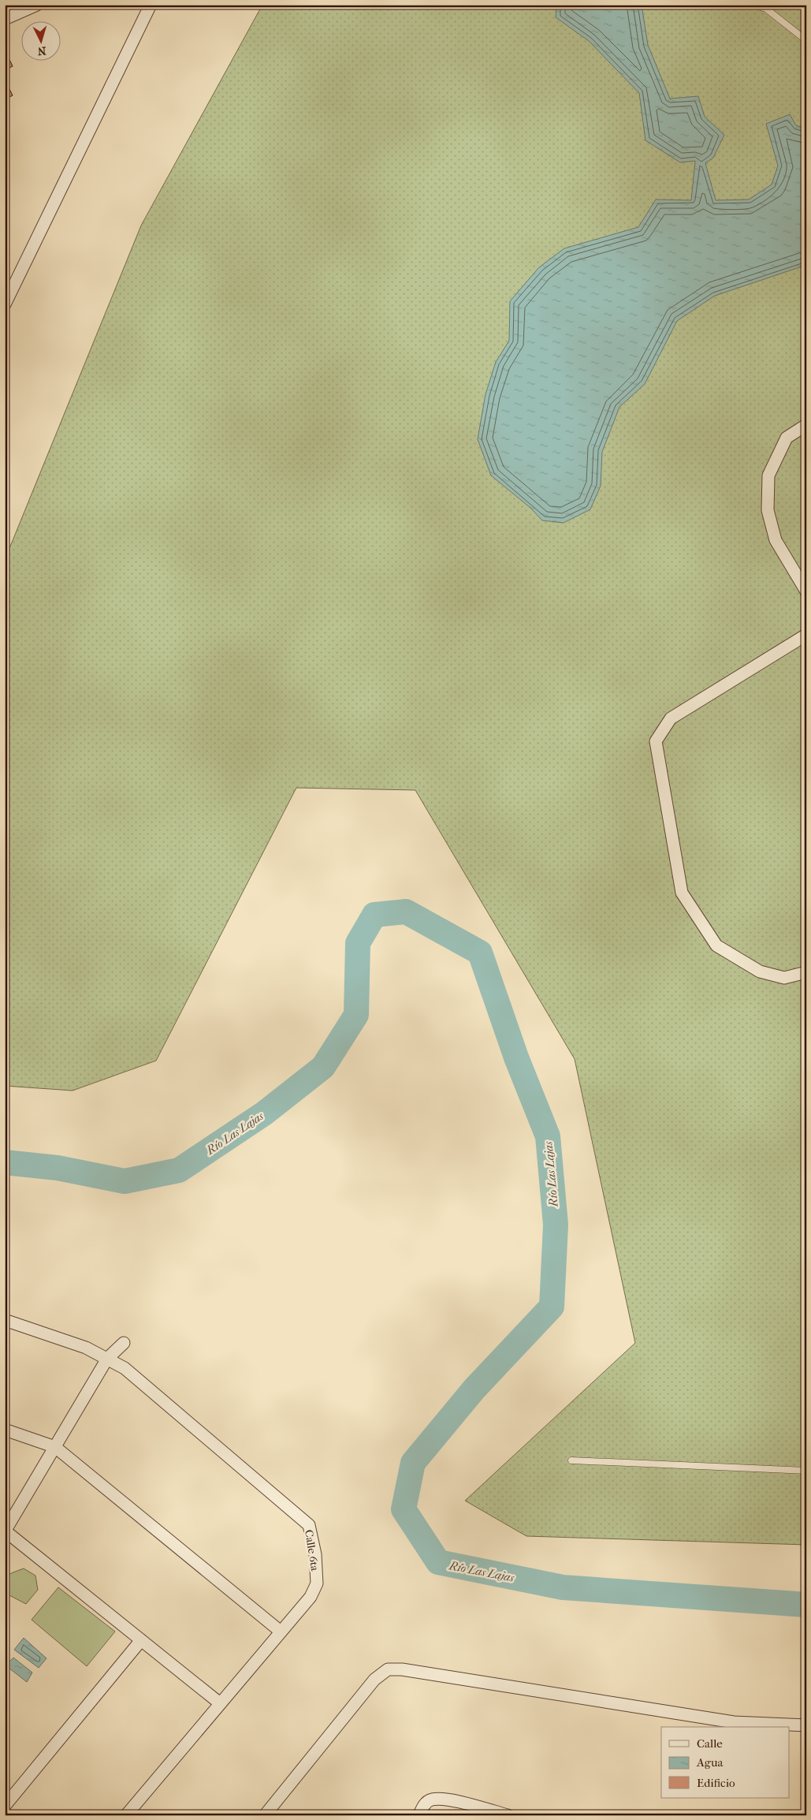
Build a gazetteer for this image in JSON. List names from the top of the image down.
{
  "streets": {
    "street": ["Calle 6ta"]
  },
  "water": ["Río Las Lajas"],
  "legend": ["Calle", "Agua", "Edificio"],
  "north": "bottom"
}
